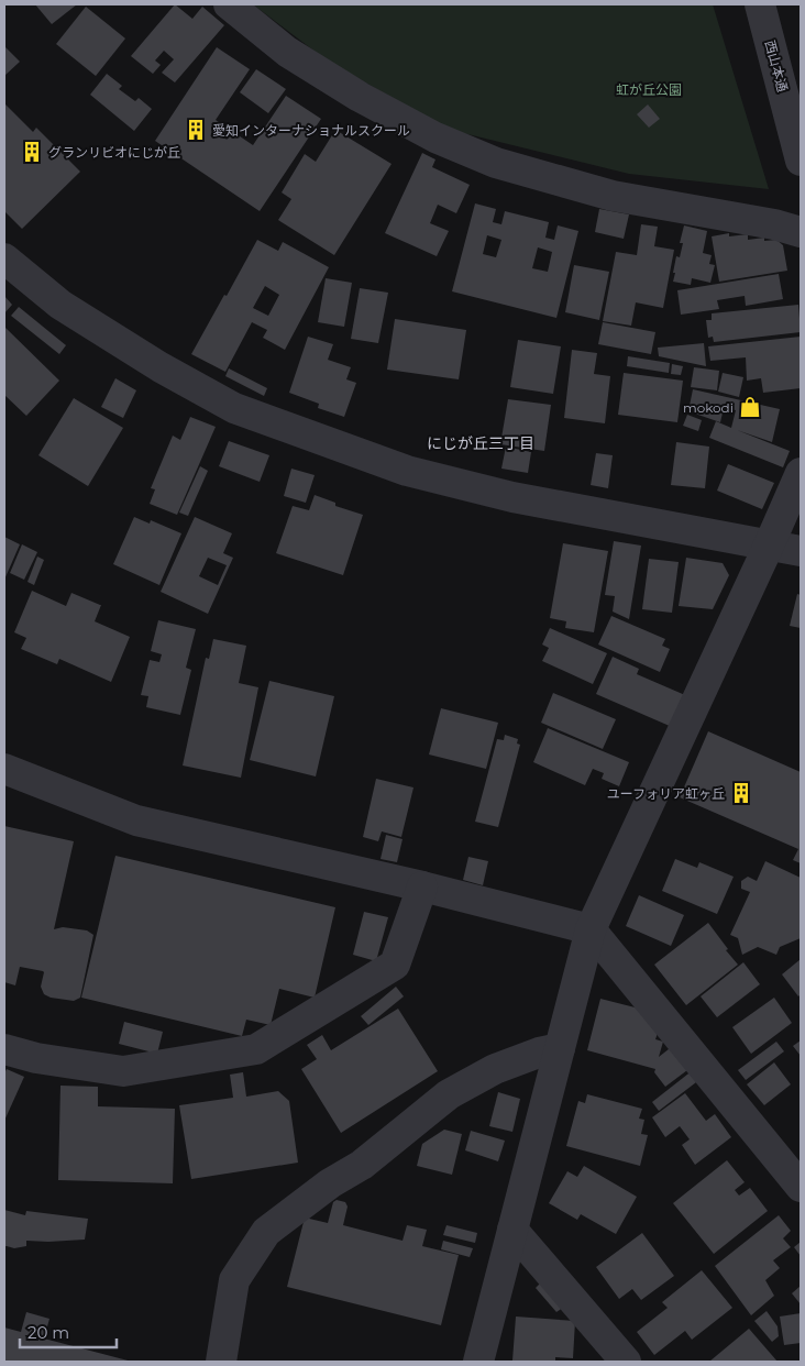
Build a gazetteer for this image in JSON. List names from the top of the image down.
{
  "streets": {
    "street": ["西山本通"]
  },
  "districts": ["にじが丘三丁目"],
  "parks": ["虹が丘公園"],
  "places": {
    "building": ["愛知インターナショナルスクール", "グランリビオにじが丘", "ユーフォリア虹ヶ丘"],
    "shop": ["mokodi"]
  },
  "scale_bar": "20 m"
}
